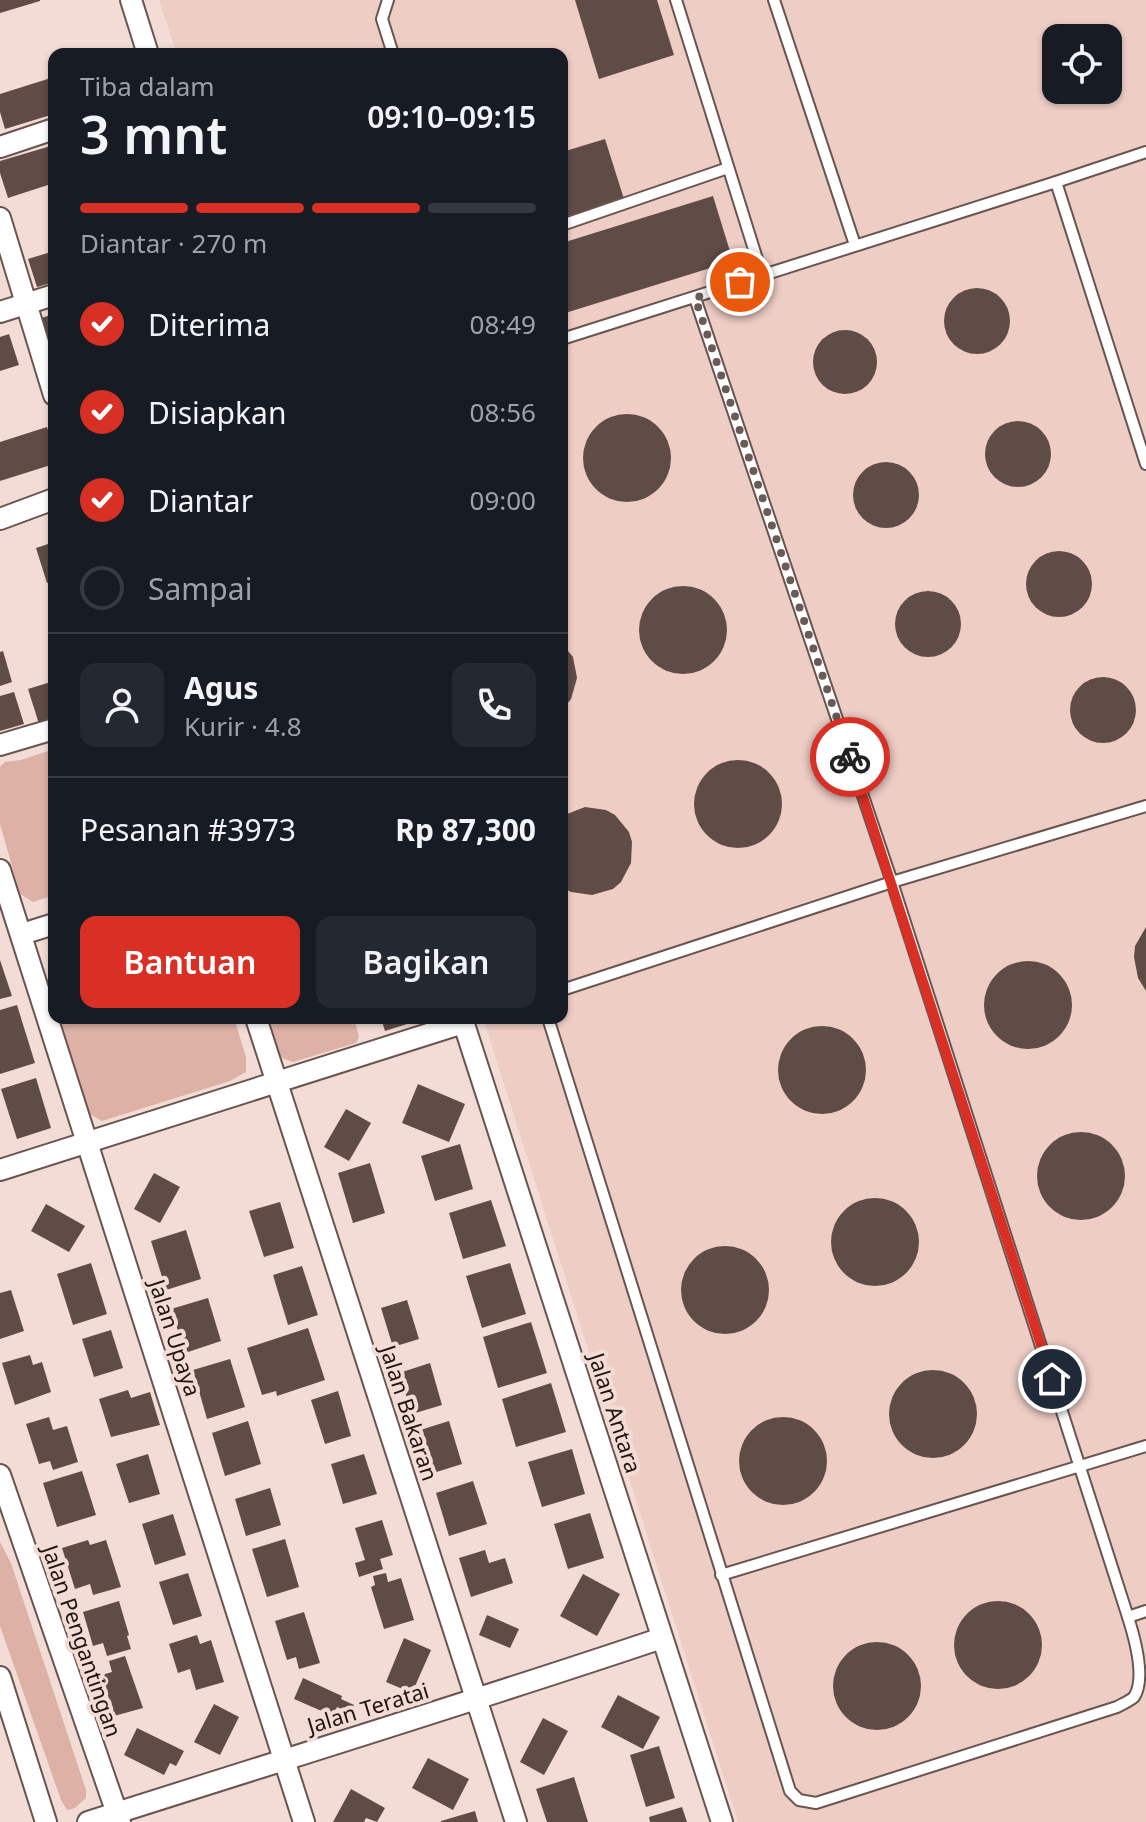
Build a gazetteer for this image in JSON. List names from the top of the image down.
{
  "streets": {
    "street": [
      "Jalan Upaya",
      "Jalan Bakaran",
      "Jalan Antara",
      "Jalan Pengantingan",
      "Jalan Teratai"
    ]
  },
  "crossings": [
    ["Jalan Upaya", "Jalan Teratai"],
    ["Jalan Bakaran", "Jalan Teratai"],
    ["Jalan Antara", "Jalan Teratai"],
    ["Jalan Pengantingan", "Jalan Teratai"]
  ],
  "page": {
    "heading": ["3 mnt", "Tiba dalam", "09:10–09:15"],
    "panel": [
      "Agus",
      "Kurir · 4.8",
      "Pesanan #3973",
      "Rp 87,300"
    ],
    "bar": "Diantar · 270 m",
    "list": [
      ["Diterima", "08:49"],
      ["Disiapkan", "08:56"],
      ["Diantar", "09:00"],
      "Sampai"
    ],
    "buttons": ["Bantuan", "Bagikan"]
  }
}
